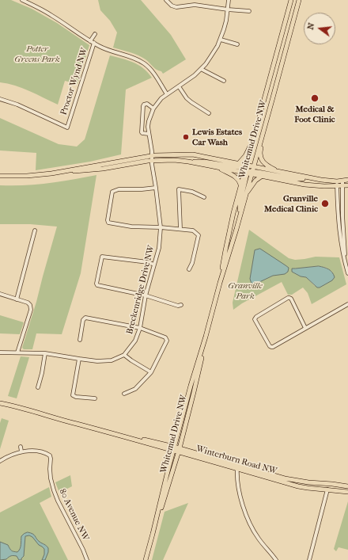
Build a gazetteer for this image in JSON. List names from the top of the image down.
{
  "streets": {
    "main road": ["Whitemud Drive NW", "Winterburn Road NW"],
    "street": ["Proctor Wynd NW", "Breckenridge Drive NW", "80 Avenue NW"]
  },
  "crossings": [
    ["Whitemud Drive NW", "Winterburn Road NW"]
  ],
  "parks": ["Potter Greens Park", "Granville Park"],
  "places": ["Medical & Foot Clinic", "Lewis Estates Car Wash", "Granville Medical Clinic"],
  "north": "left"
}
